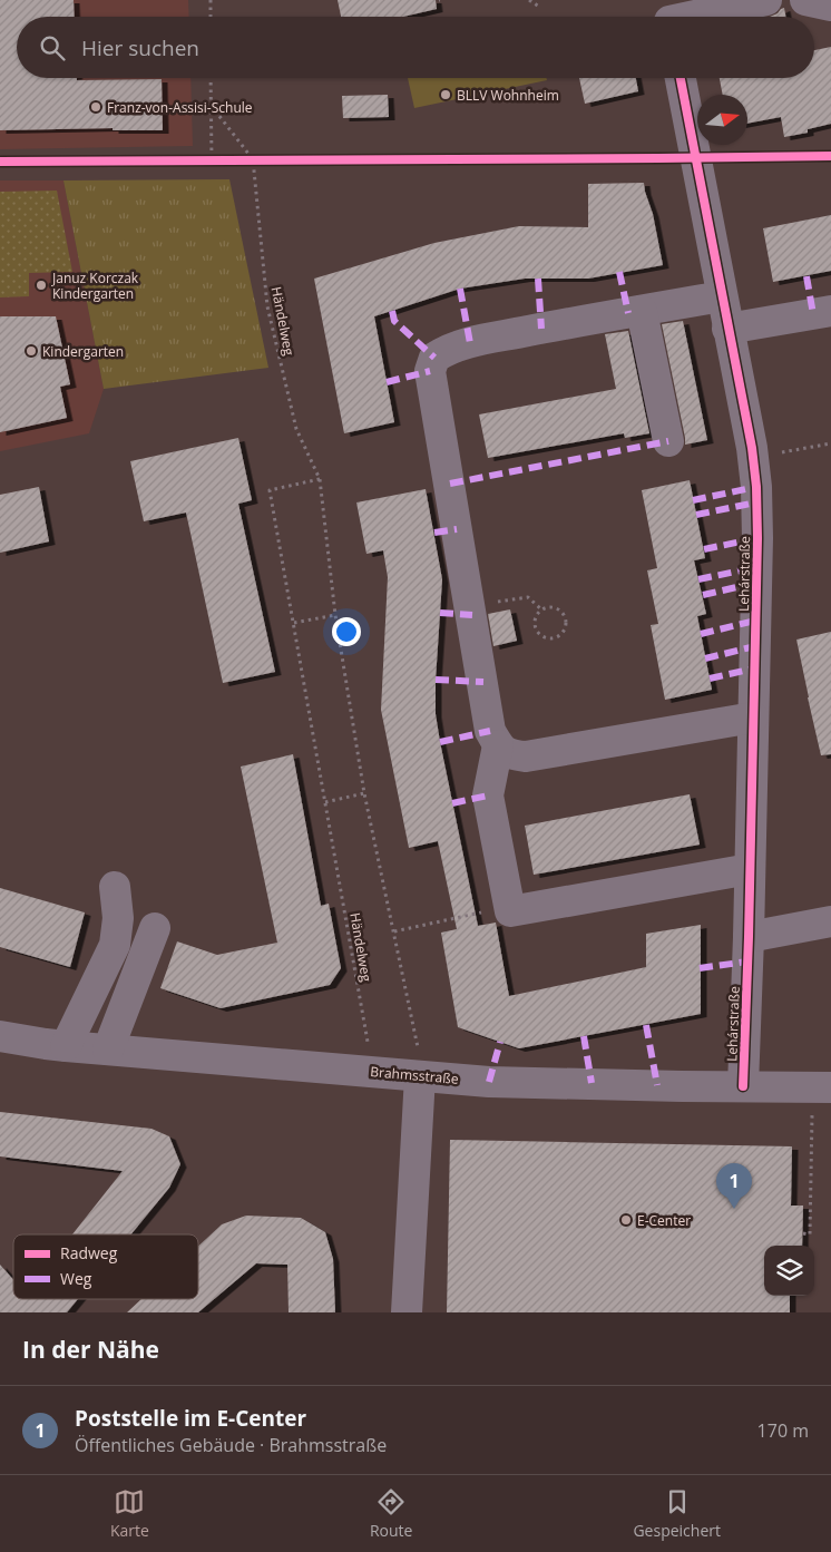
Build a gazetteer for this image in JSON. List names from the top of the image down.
{
  "streets": {
    "street": ["Lehárstraße", "Brahmsstraße"],
    "path": ["Händelweg"]
  },
  "crossings": [
    ["Händelweg", "Brahmsstraße"],
    ["Lehárstraße", "Brahmsstraße"]
  ],
  "places": [
    "BLLV Wohnheim",
    "Franz-von-Assisi-Schule",
    "Januz Korczak Kindergarten",
    "Kindergarten",
    "E-Center"
  ],
  "legend": ["Radweg", "Weg"],
  "north": "right",
  "page": {
    "search": "Hier suchen",
    "pins": "1",
    "heading": "In der Nähe",
    "list": [
      {
        "mark": "1",
        "name": "Poststelle im E-Center",
        "note": "Öffentliches Gebäude · Brahmsstraße",
        "value": "170 m"
      }
    ],
    "nav": ["Karte", "Route", "Gespeichert"]
  }
}
